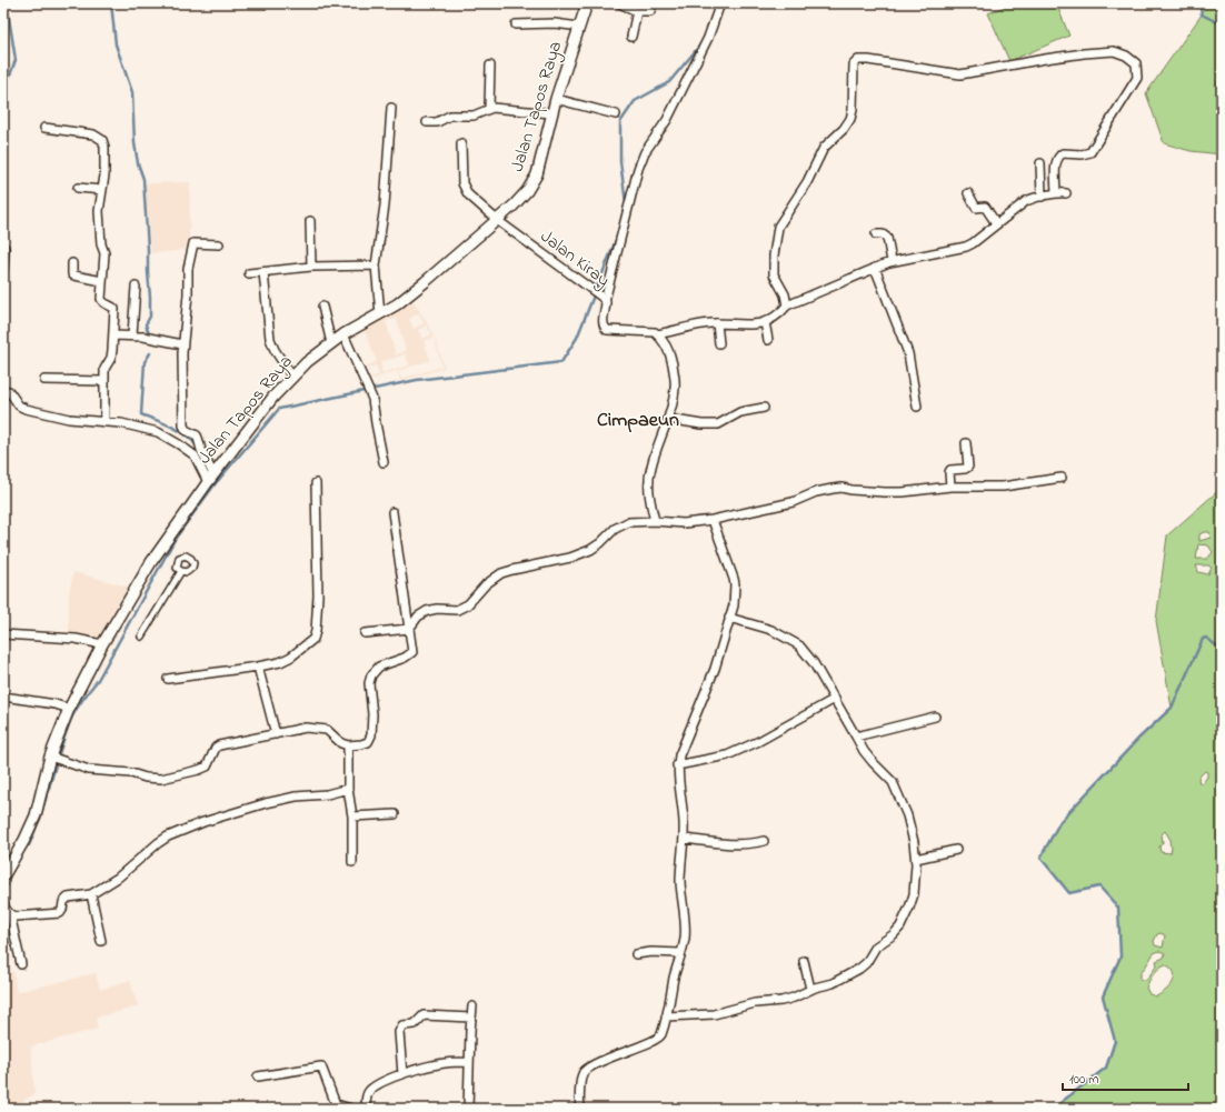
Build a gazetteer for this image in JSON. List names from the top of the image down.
{
  "streets": {
    "main road": ["Jalan Tapos Raya"],
    "street": ["Jalan Kiray"]
  },
  "crossings": [
    ["Jalan Tapos Raya", "Jalan Kiray"]
  ],
  "districts": ["Cimpaeun"],
  "scale_bar": "100 m"
}
